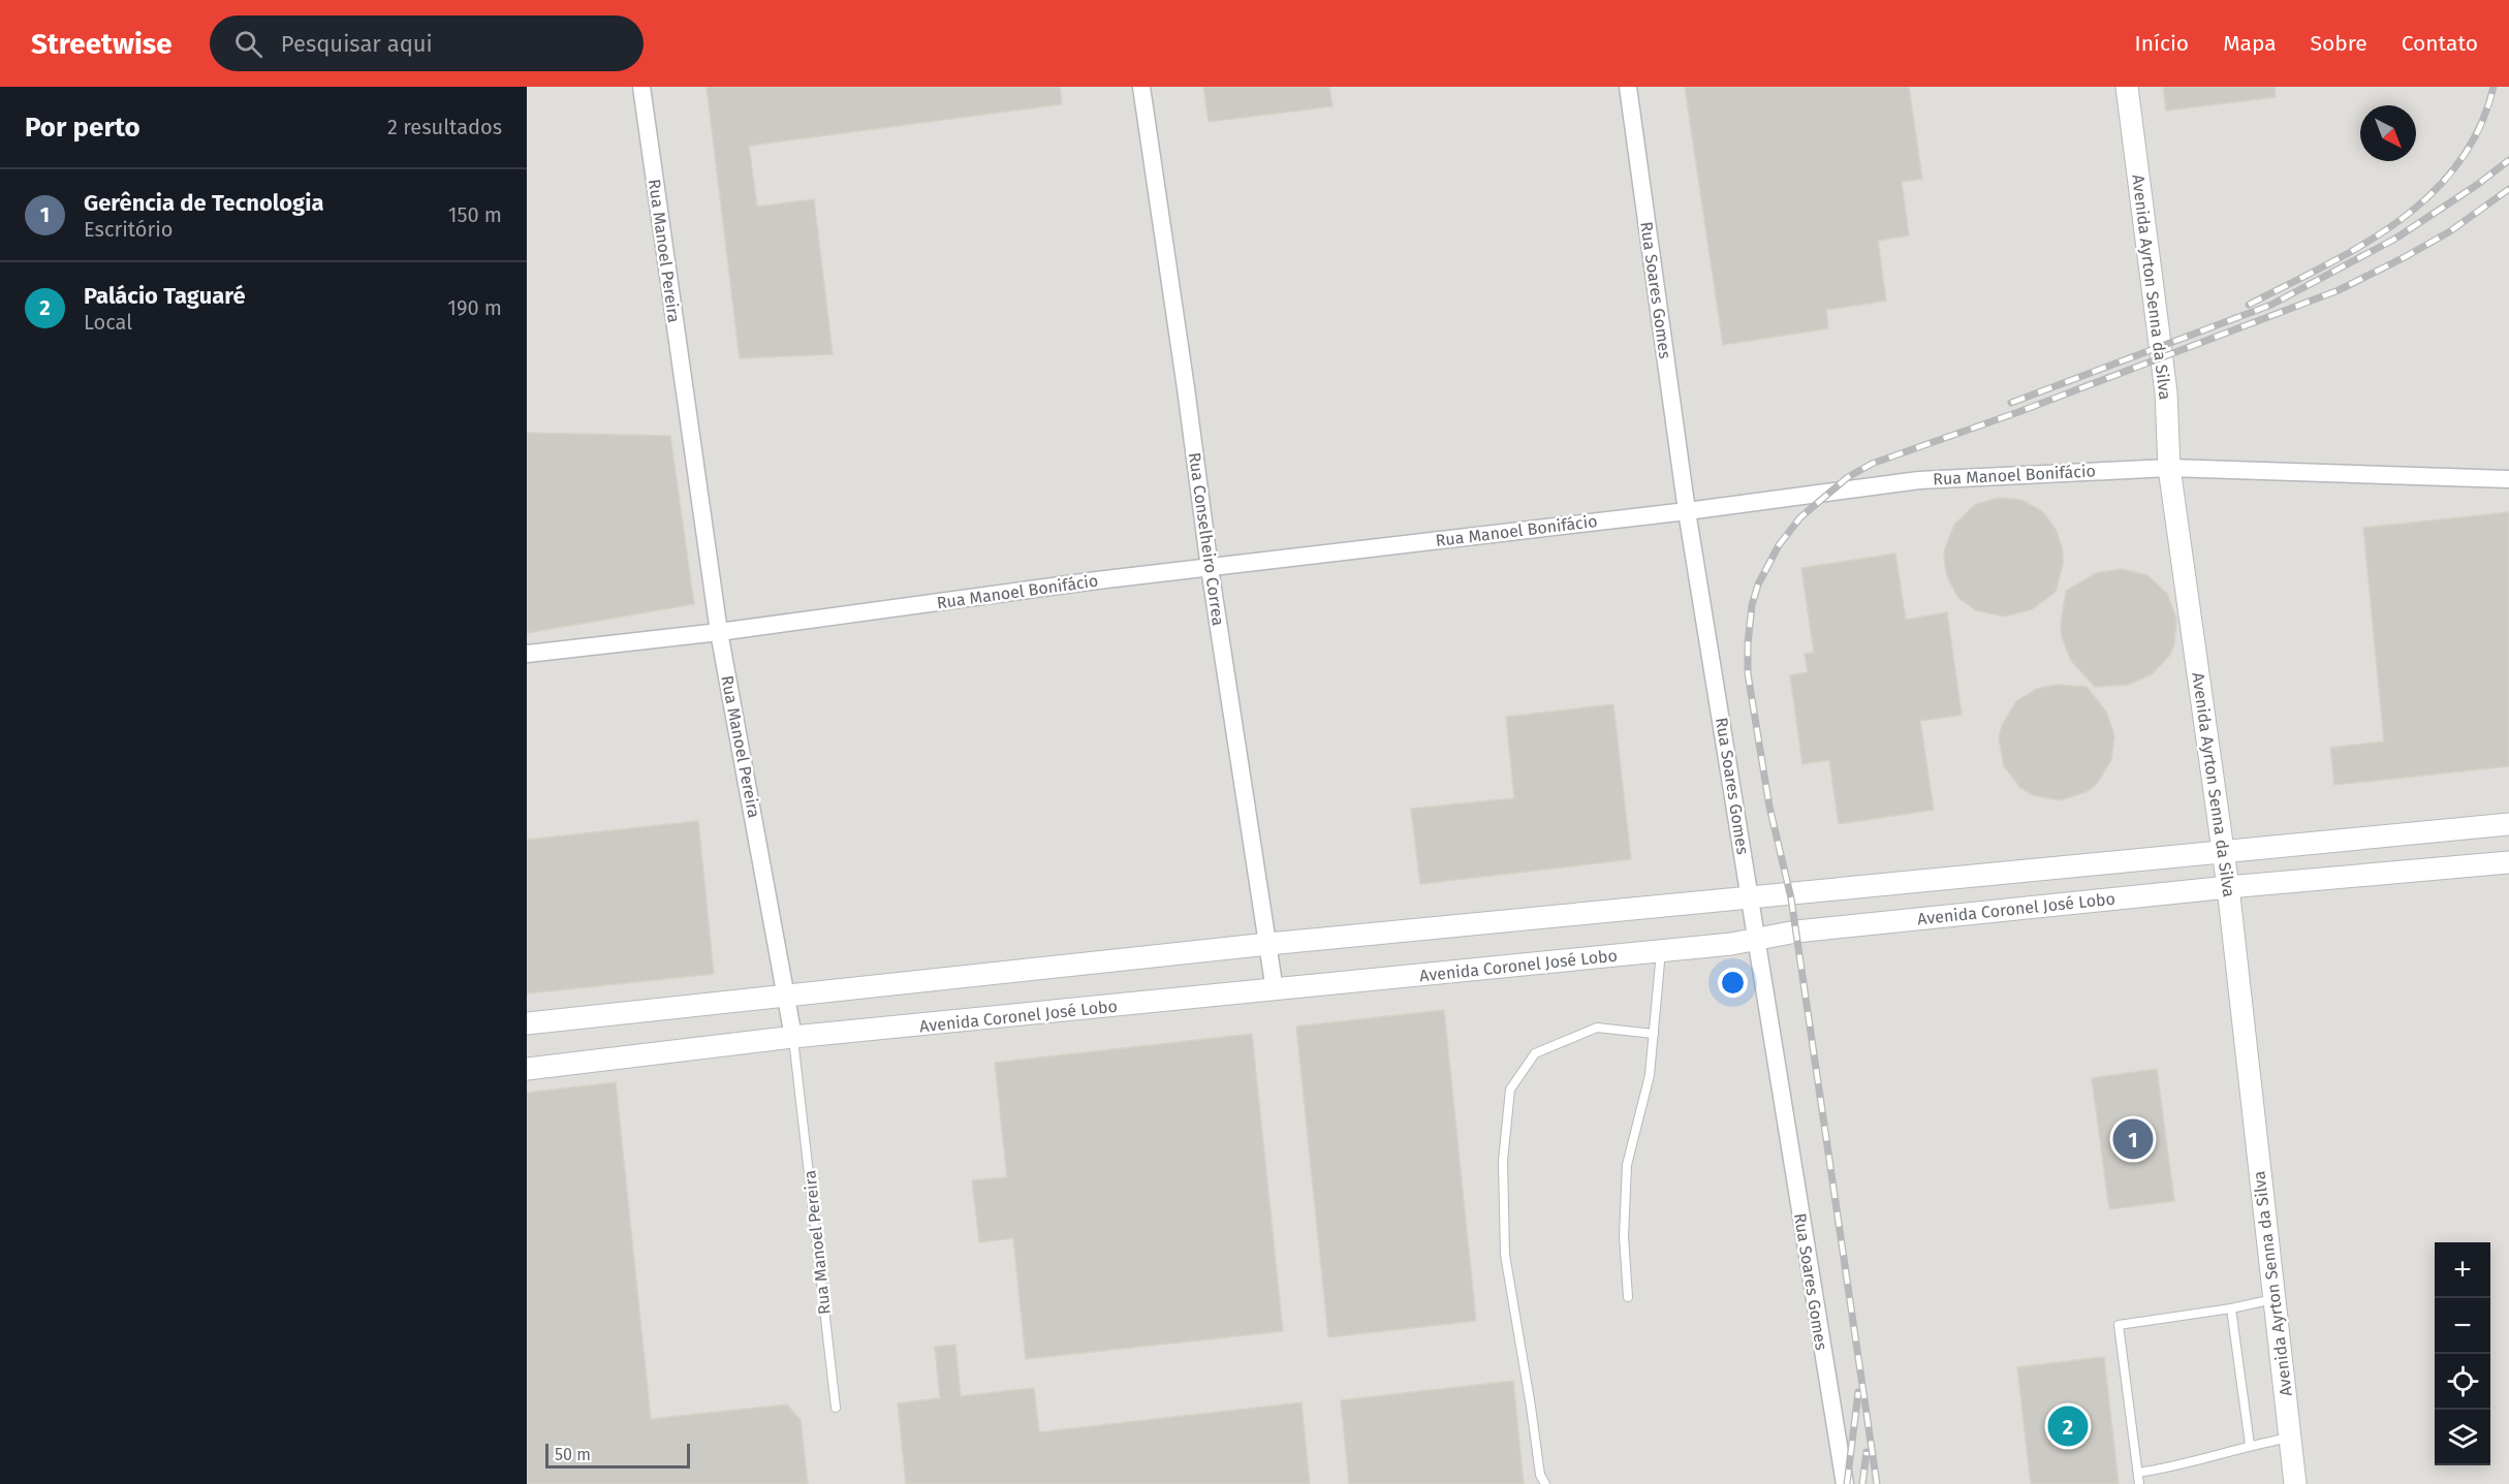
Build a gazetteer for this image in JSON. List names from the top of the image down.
{
  "streets": {
    "street": [
      "Rua Manoel Pereira",
      "Avenida Ayrton Senna da Silva",
      "Rua Soares Gomes",
      "Rua Manoel Bonifácio",
      "Rua Conselheiro Correa",
      "Avenida Coronel José Lobo"
    ]
  },
  "crossings": [
    ["Rua Manoel Pereira", "Rua Manoel Bonifácio"],
    ["Rua Manoel Pereira", "Avenida Coronel José Lobo"],
    ["Avenida Ayrton Senna da Silva", "Rua Manoel Bonifácio"],
    ["Avenida Ayrton Senna da Silva", "Avenida Coronel José Lobo"],
    ["Rua Soares Gomes", "Rua Manoel Bonifácio"],
    ["Rua Soares Gomes", "Avenida Coronel José Lobo"],
    ["Rua Manoel Bonifácio", "Rua Conselheiro Correa"],
    ["Rua Conselheiro Correa", "Avenida Coronel José Lobo"]
  ],
  "scale_bar": "50 m",
  "north": "bottom right",
  "page": {
    "header": "Streetwise",
    "search": "Pesquisar aqui",
    "nav": [
      "Início",
      "Mapa",
      "Sobre",
      "Contato"
    ],
    "heading": ["Por perto", "2 resultados"],
    "list": [
      {
        "mark": "1",
        "name": "Gerência de Tecnologia",
        "note": "Escritório",
        "value": "150 m"
      },
      {
        "mark": "2",
        "name": "Palácio Taguaré",
        "note": "Local",
        "value": "190 m"
      }
    ],
    "pins": ["1", "2"],
    "map_buttons": ["+", "−"],
    "scale": "50 m"
  }
}
